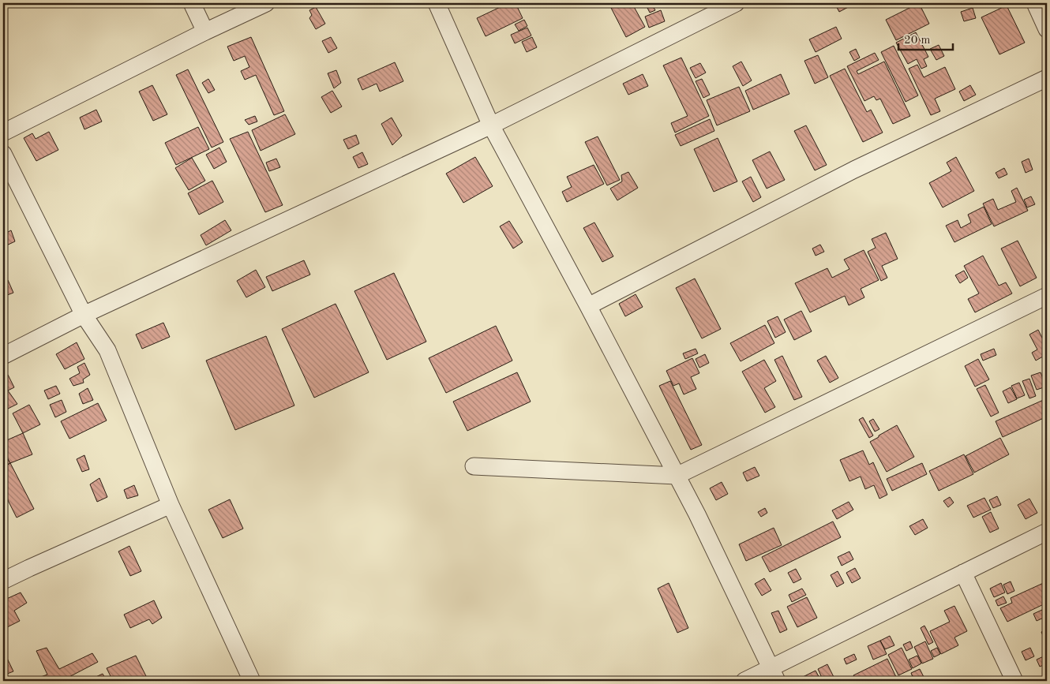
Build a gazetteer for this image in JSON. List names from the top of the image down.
{
  "scale_bar": "20 m"
}
